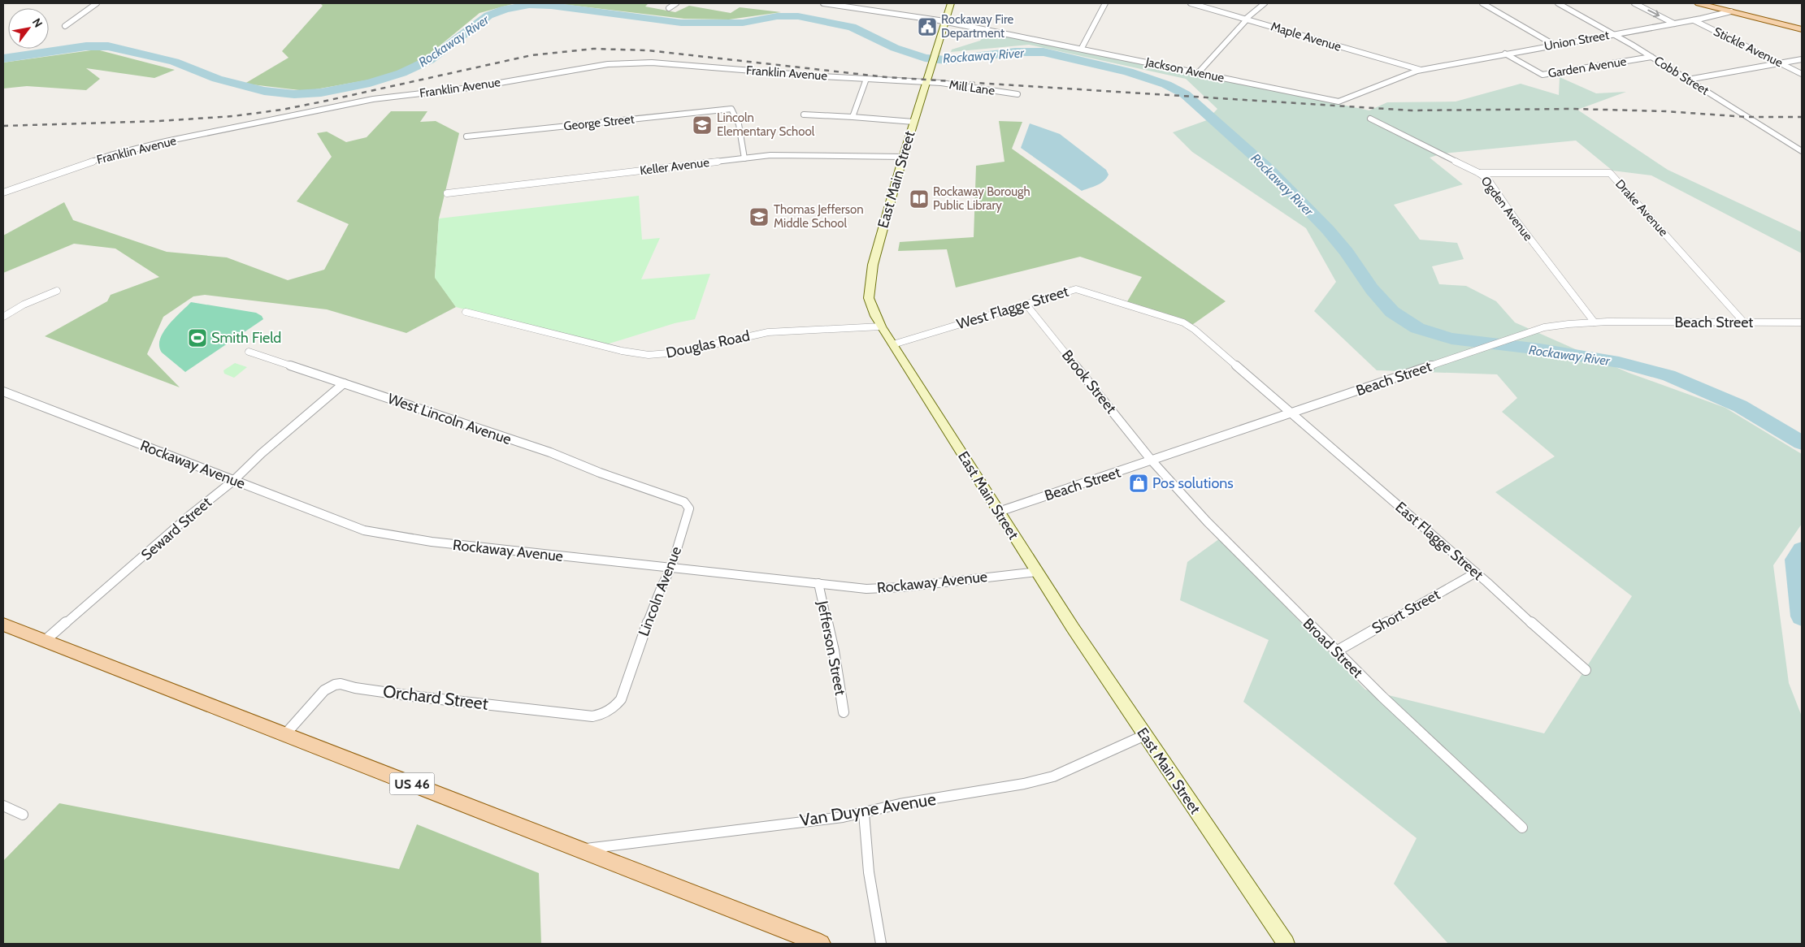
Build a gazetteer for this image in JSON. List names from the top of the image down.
{
  "streets": {
    "main road": ["US 46"],
    "street": [
      "Maple Avenue",
      "Union Street",
      "Stickle Avenue",
      "Garden Avenue",
      "Jackson Avenue",
      "Franklin Avenue",
      "Cobb Street",
      "Mill Lane",
      "George Street",
      "Keller Avenue",
      "East Main Street",
      "Drake Avenue",
      "Ogden Avenue",
      "West Flagge Street",
      "Beach Street",
      "Douglas Road",
      "Brook Street",
      "West Lincoln Avenue",
      "Rockaway Avenue",
      "Seward Street",
      "East Flagge Street",
      "Lincoln Avenue",
      "Short Street",
      "Jefferson Street",
      "Broad Street",
      "Orchard Street",
      "Van Duyne Avenue"
    ]
  },
  "crossings": [
    ["Maple Avenue", "Union Street"],
    ["Maple Avenue", "Jackson Avenue"],
    ["Union Street", "Stickle Avenue"],
    ["Union Street", "Garden Avenue"],
    ["Union Street", "Jackson Avenue"],
    ["Union Street", "Cobb Street"],
    ["Garden Avenue", "Cobb Street"],
    ["Jackson Avenue", "East Main Street"],
    ["Franklin Avenue", "Mill Lane"],
    ["Franklin Avenue", "East Main Street"],
    ["Mill Lane", "East Main Street"],
    ["George Street", "Keller Avenue"],
    ["Keller Avenue", "East Main Street"],
    ["East Main Street", "West Flagge Street"],
    ["East Main Street", "Beach Street"],
    ["East Main Street", "Douglas Road"],
    ["East Main Street", "Rockaway Avenue"],
    ["East Main Street", "Van Duyne Avenue"],
    ["Drake Avenue", "Ogden Avenue"],
    ["Drake Avenue", "Beach Street"],
    ["Ogden Avenue", "Beach Street"],
    ["West Flagge Street", "Beach Street"],
    ["West Flagge Street", "Brook Street"],
    ["West Flagge Street", "East Flagge Street"],
    ["Beach Street", "Brook Street"],
    ["Beach Street", "East Flagge Street"],
    ["Beach Street", "Broad Street"],
    ["Brook Street", "Broad Street"],
    ["West Lincoln Avenue", "Seward Street"],
    ["West Lincoln Avenue", "Lincoln Avenue"],
    ["Rockaway Avenue", "Seward Street"],
    ["Rockaway Avenue", "Lincoln Avenue"],
    ["Rockaway Avenue", "Jefferson Street"],
    ["Seward Street", "US 46"],
    ["East Flagge Street", "Short Street"],
    ["Lincoln Avenue", "Orchard Street"],
    ["Short Street", "Broad Street"],
    ["Orchard Street", "US 46"],
    ["US 46", "Van Duyne Avenue"]
  ],
  "water": ["Rockaway River"],
  "places": {
    "public building": ["Rockaway Fire Department"],
    "school or university": ["Lincoln Elementary School", "Thomas Jefferson Middle School"],
    "library": ["Rockaway Borough Public Library"],
    "sports": ["Smith Field"],
    "shop": ["Pos solutions"]
  },
  "north": "top right"
}
